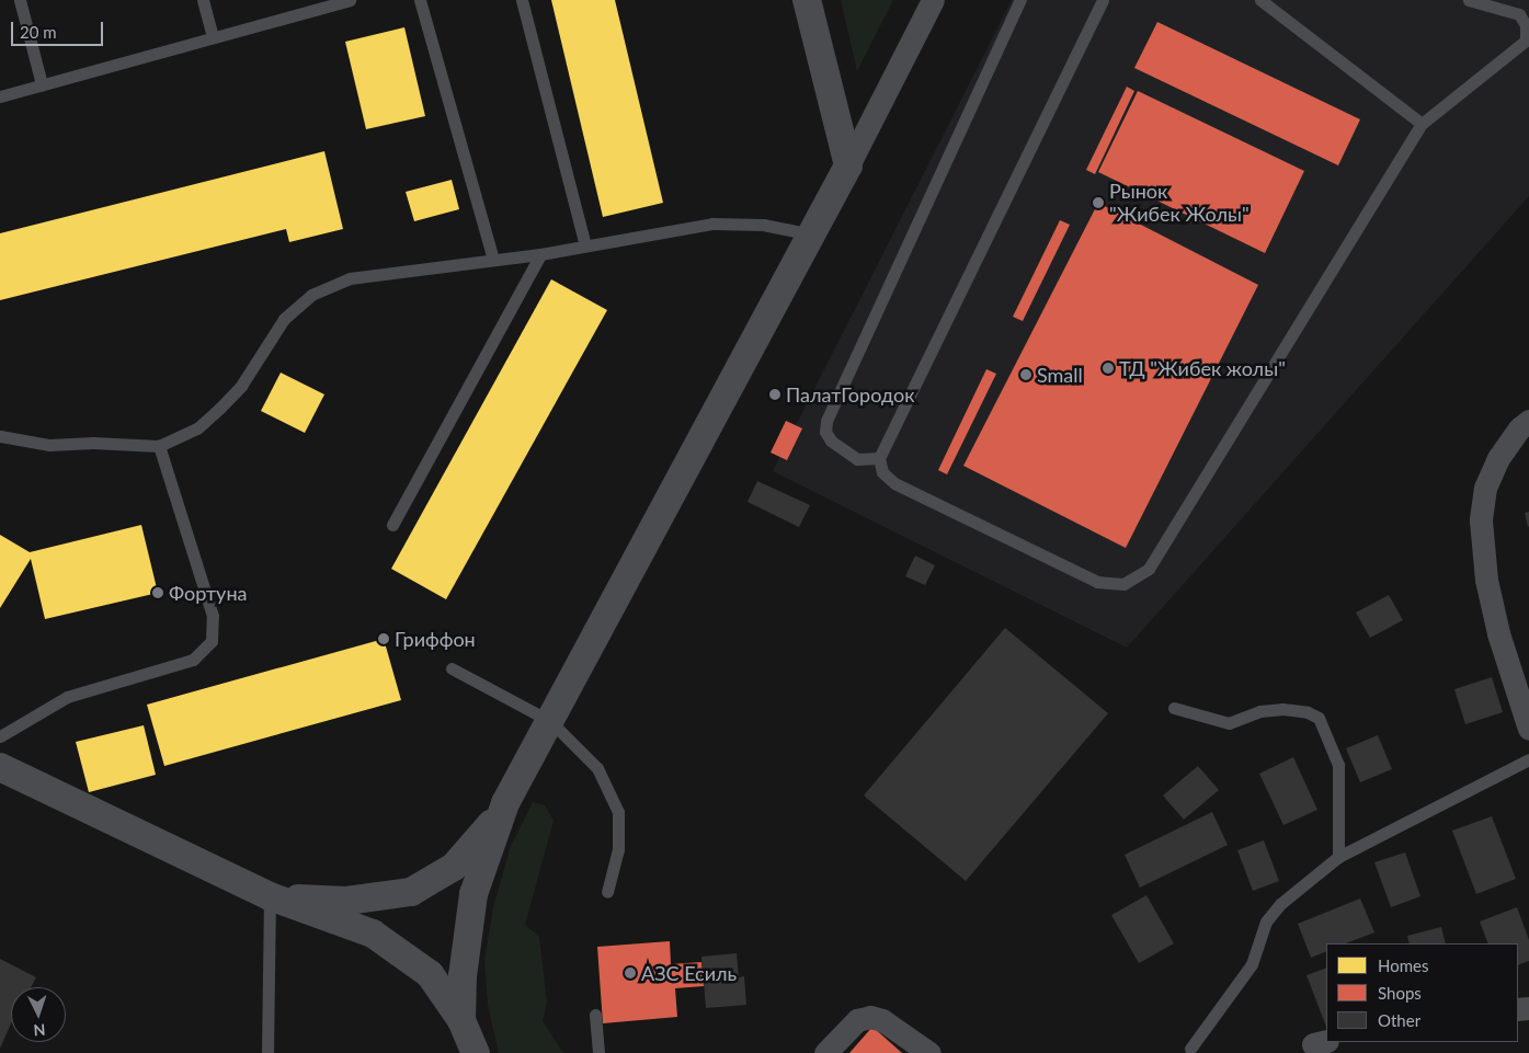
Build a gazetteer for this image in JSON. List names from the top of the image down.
{
  "places": [
    "Рынок \"Жибек Жолы\"",
    "ТД \"Жибек жолы\"",
    "Small",
    "ПалатГородок",
    "Фортуна",
    "Гриффон",
    "АЗС Есиль"
  ],
  "legend": ["Homes", "Shops", "Other"],
  "scale_bar": "20 m",
  "north": "bottom"
}
